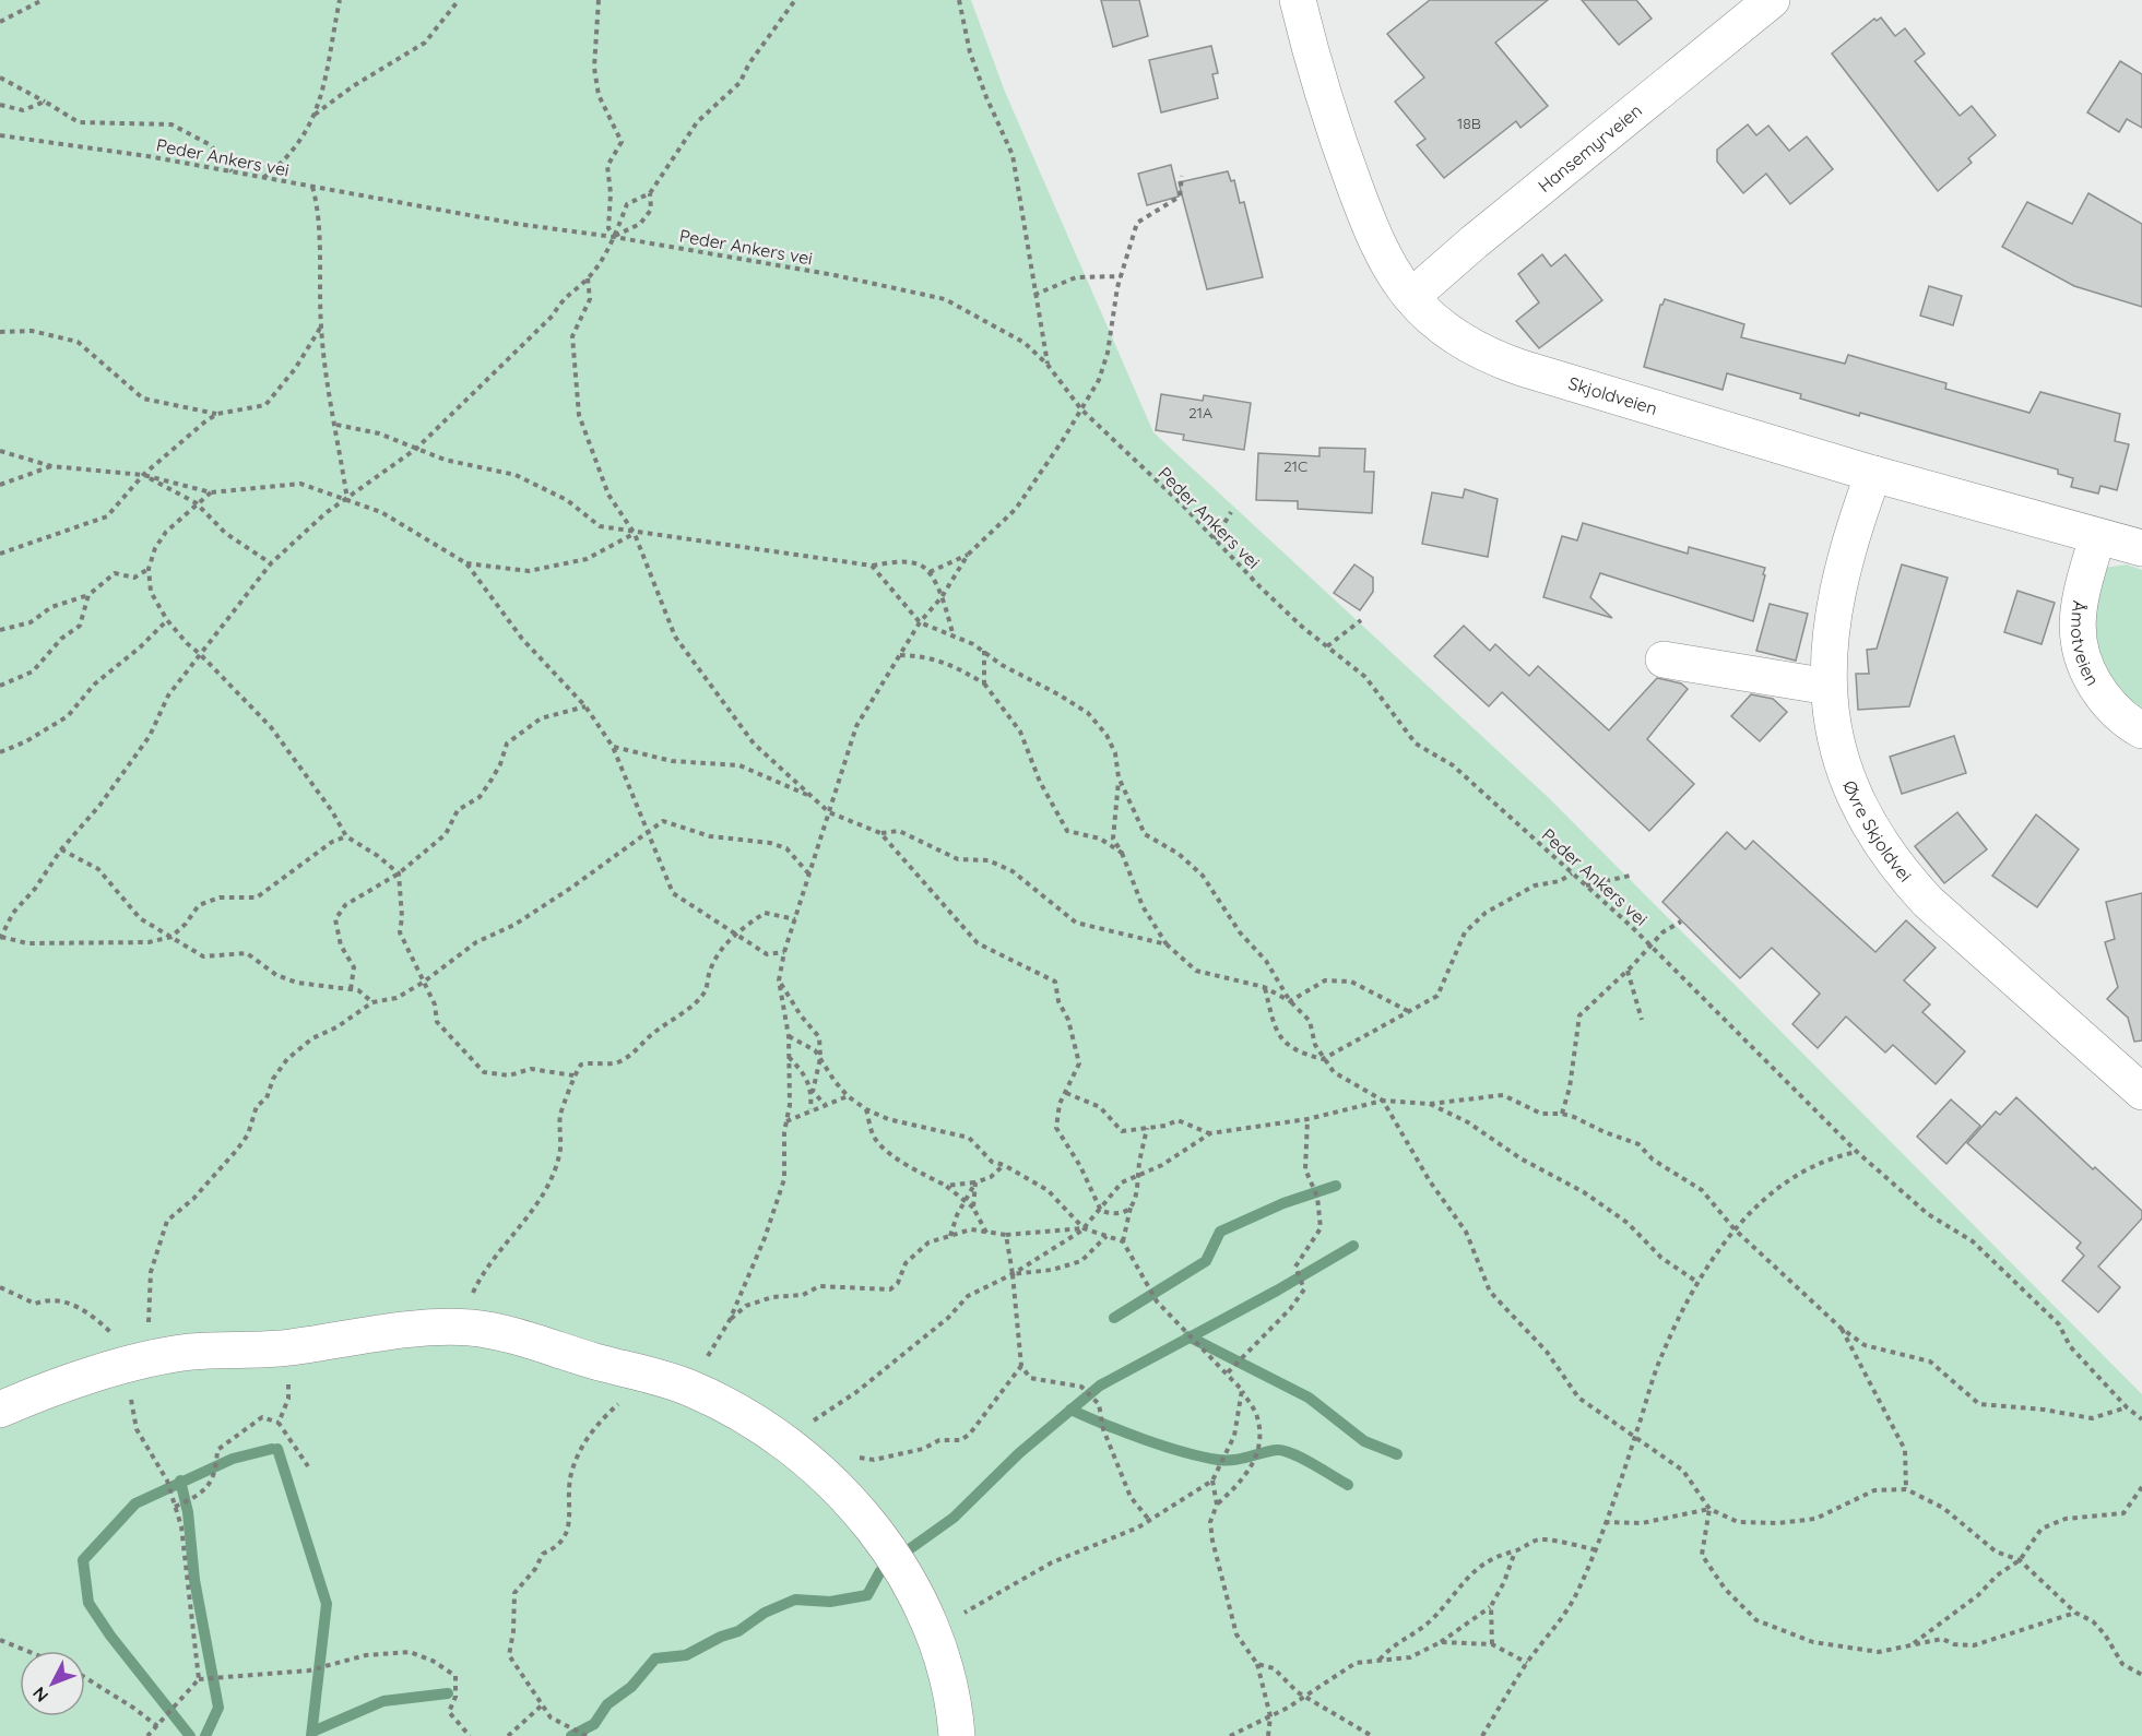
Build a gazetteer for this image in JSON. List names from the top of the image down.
{
  "streets": {
    "street": [
      "Hansemyrveien",
      "Skjoldveien",
      "Åmotveien",
      "Øvre Skjoldvei"
    ],
    "path": ["Peder Ankers vei"]
  },
  "crossings": [
    ["Hansemyrveien", "Skjoldveien"],
    ["Skjoldveien", "Åmotveien"],
    ["Skjoldveien", "Øvre Skjoldvei"]
  ],
  "house_numbers": ["18B", "21A", "21C"],
  "north": "bottom left"
}
